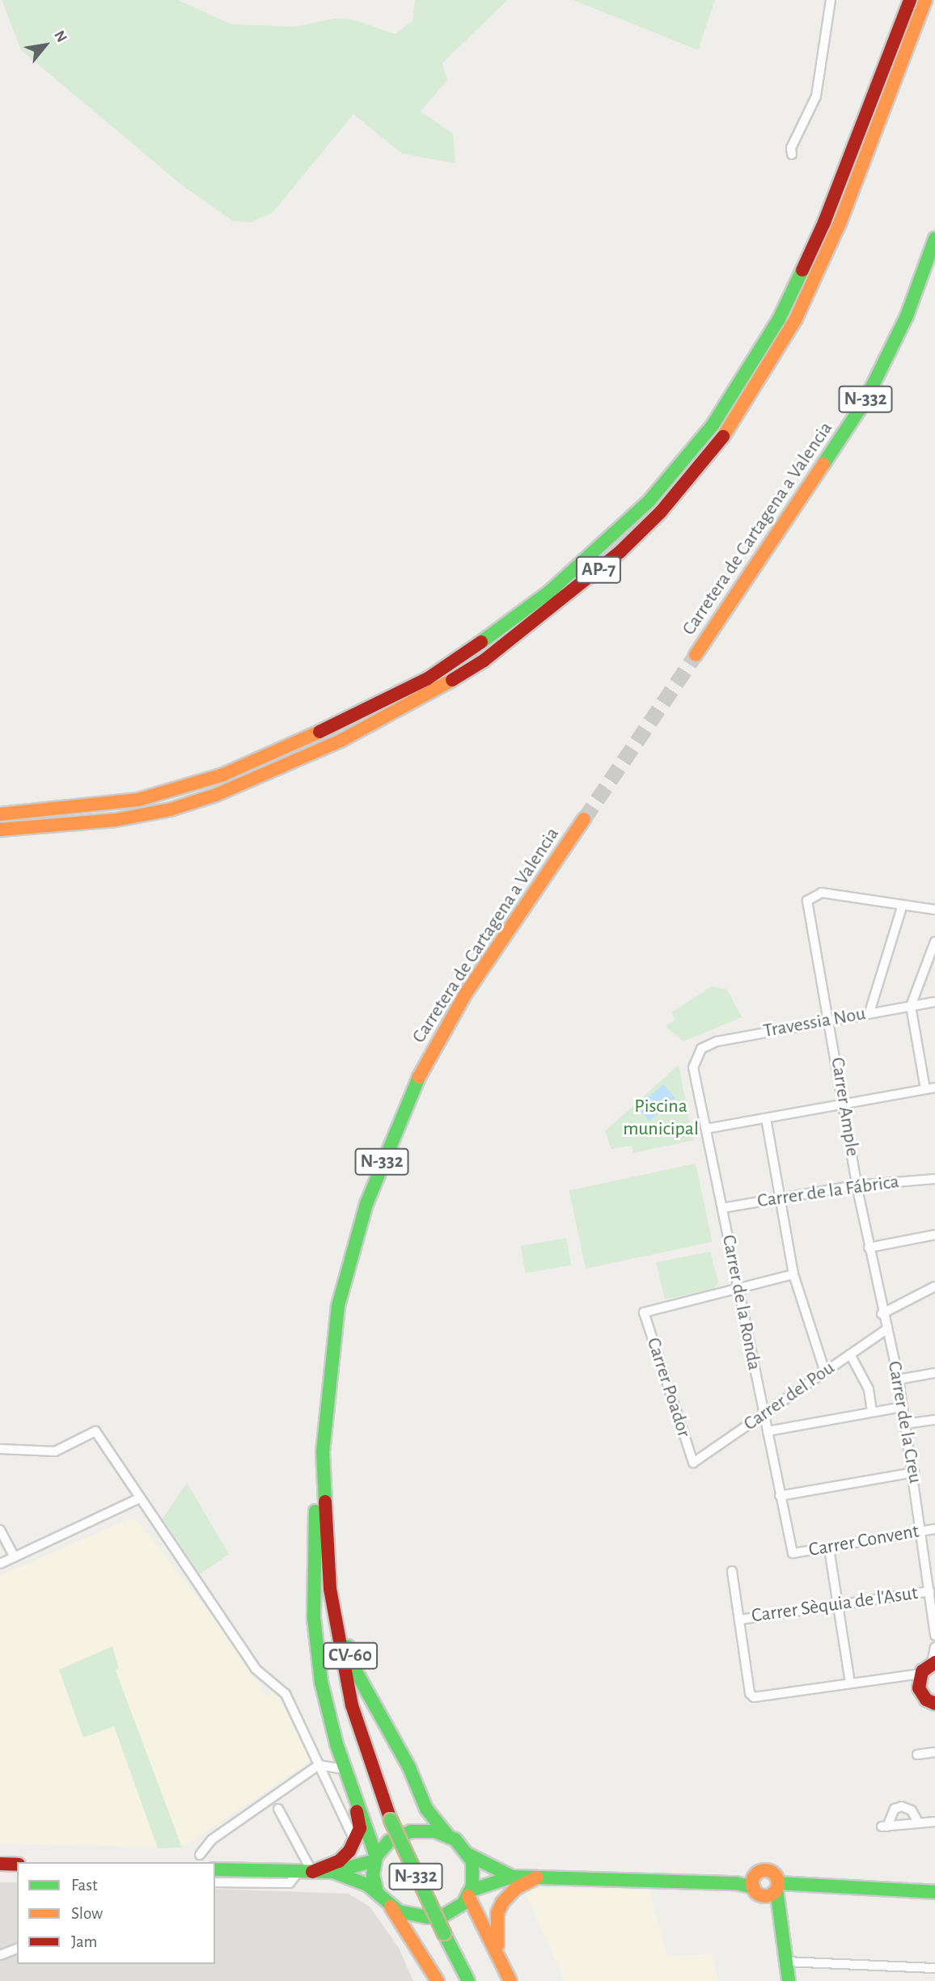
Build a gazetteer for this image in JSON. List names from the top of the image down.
{
  "streets": {
    "main road": [
      "N-332",
      "Carretera de Cartagena a Valencia",
      "AP-7",
      "CV-60"
    ],
    "street": [
      "Travessia Nou",
      "Carrer Ample",
      "Carrer de la Fábrica",
      "Carrer de la Ronda",
      "Carrer Poador",
      "Carrer del Pou",
      "Carrer de la Creu",
      "Carrer Convent",
      "Carrer Sèquia de l'Asut"
    ]
  },
  "crossings": [
    ["Carretera de Cartagena a Valencia", "CV-60"],
    ["Travessia Nou", "Carrer Ample"],
    ["Travessia Nou", "Carrer de la Ronda"],
    ["Carrer Ample", "Carrer de la Fábrica"],
    ["Carrer Ample", "Carrer de la Creu"],
    ["Carrer de la Fábrica", "Carrer de la Ronda"],
    ["Carrer de la Ronda", "Carrer Poador"],
    ["Carrer de la Ronda", "Carrer del Pou"],
    ["Carrer de la Ronda", "Carrer Convent"],
    ["Carrer Poador", "Carrer del Pou"],
    ["Carrer del Pou", "Carrer de la Creu"],
    ["Carrer de la Creu", "Carrer Convent"],
    ["Carrer de la Creu", "Carrer Sèquia de l'Asut"]
  ],
  "parks": ["Piscina municipal"],
  "legend": ["Fast", "Slow", "Jam"],
  "north": "top right"
}
